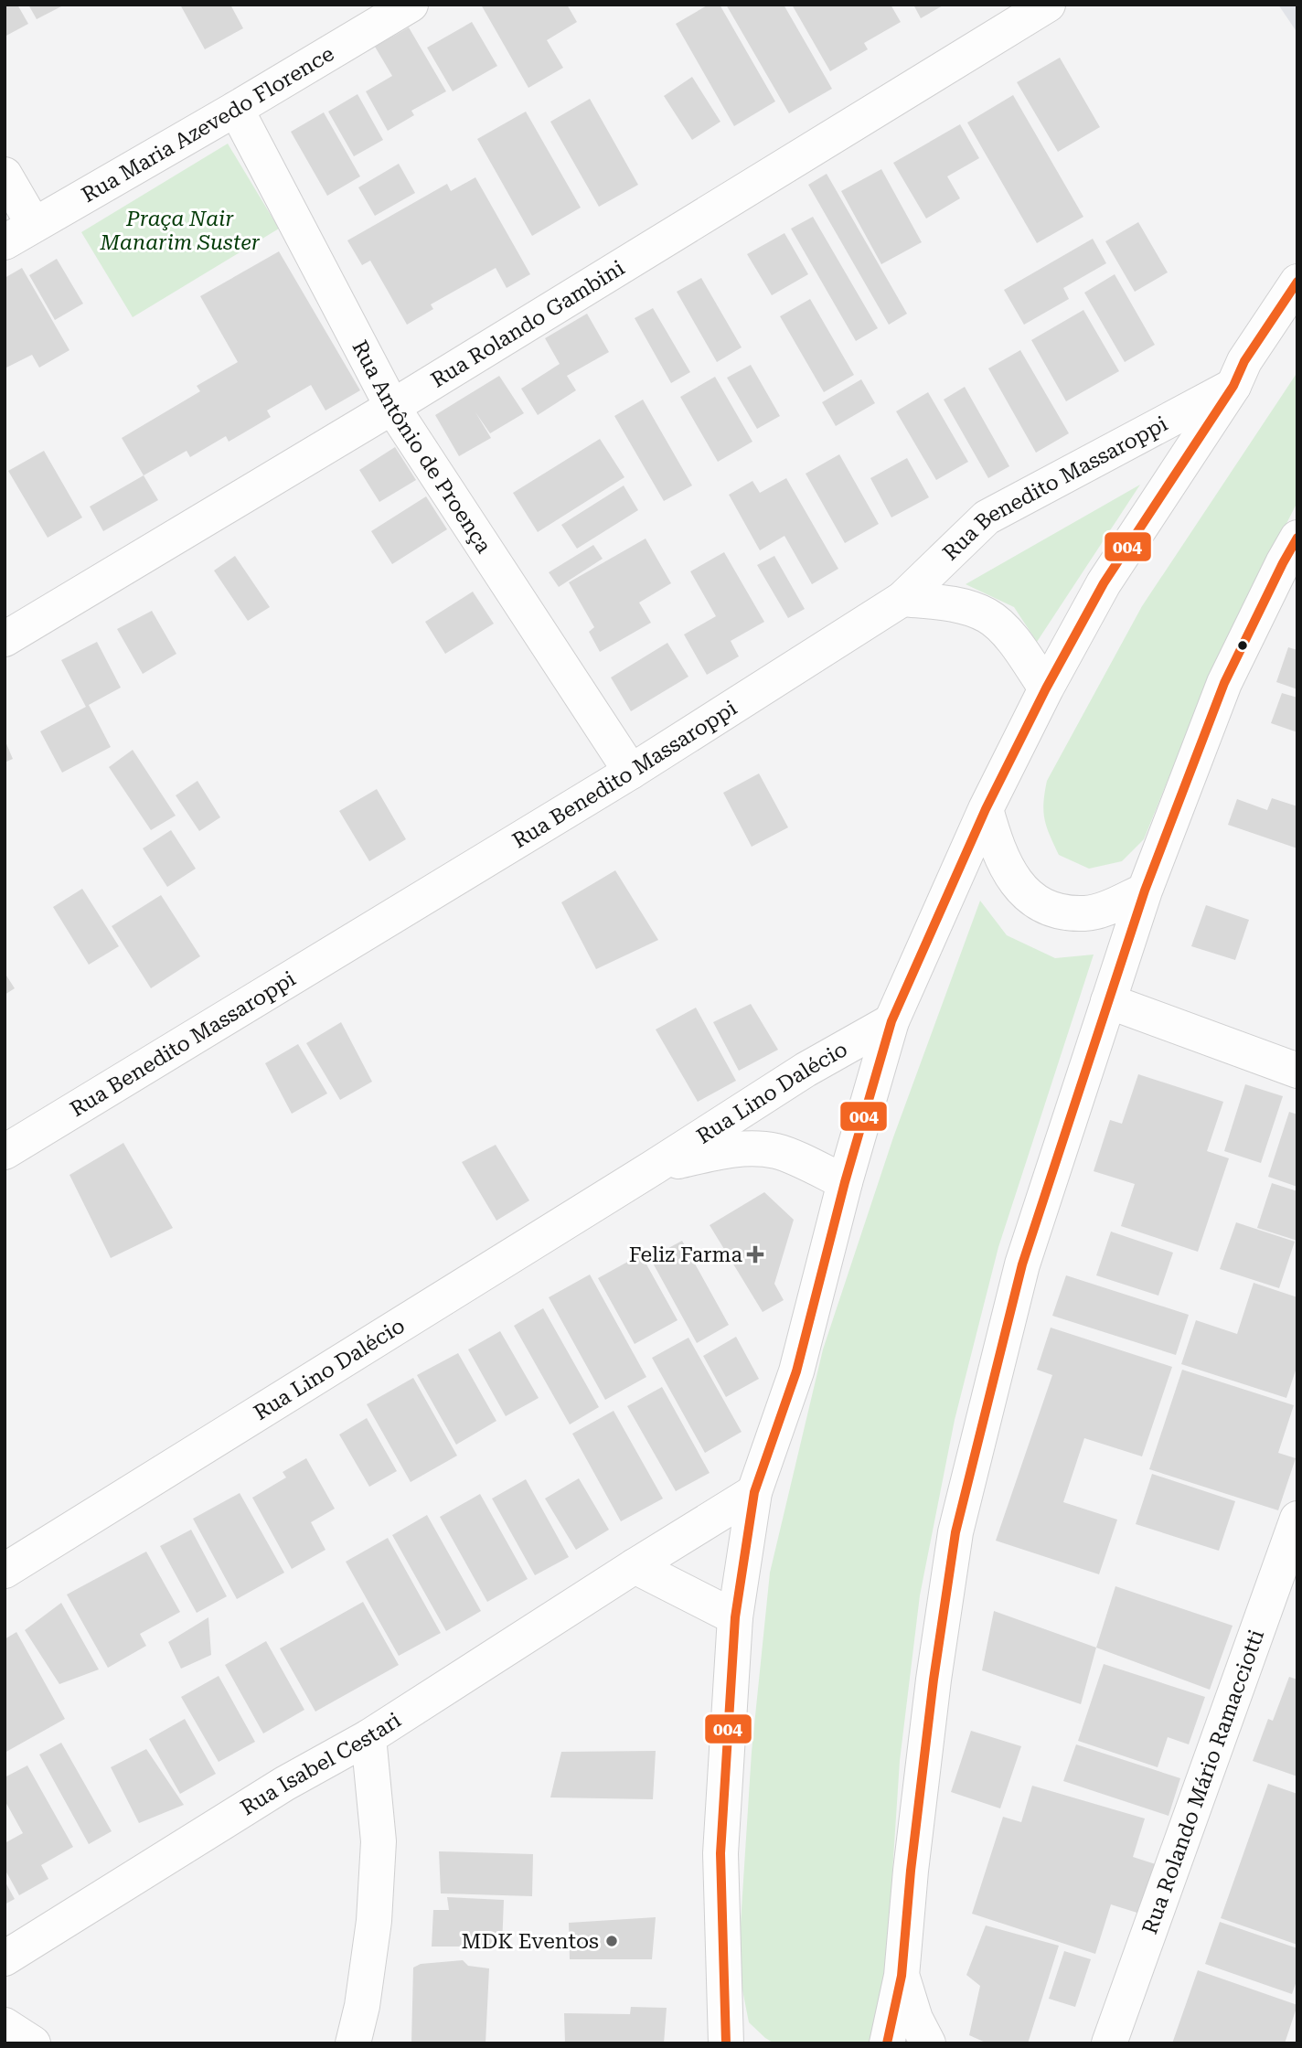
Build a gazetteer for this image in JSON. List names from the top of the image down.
{
  "streets": {
    "street": [
      "Rua Maria Azevedo Florence",
      "Rua Rolando Gambini",
      "Rua Antônio de Proença",
      "Rua Benedito Massaroppi",
      "Rua Lino Dalécio",
      "Rua Isabel Cestari",
      "Rua Rolando Mário Ramacciotti"
    ]
  },
  "crossings": [
    ["Rua Maria Azevedo Florence", "Rua Antônio de Proença"],
    ["Rua Rolando Gambini", "Rua Antônio de Proença"],
    ["Rua Antônio de Proença", "Rua Benedito Massaroppi"]
  ],
  "parks": ["Praça Nair Manarim Suster"],
  "places": {
    "health": ["Feliz Farma"],
    "other": ["MDK Eventos"]
  },
  "lines": ["transit line 004"]
}
